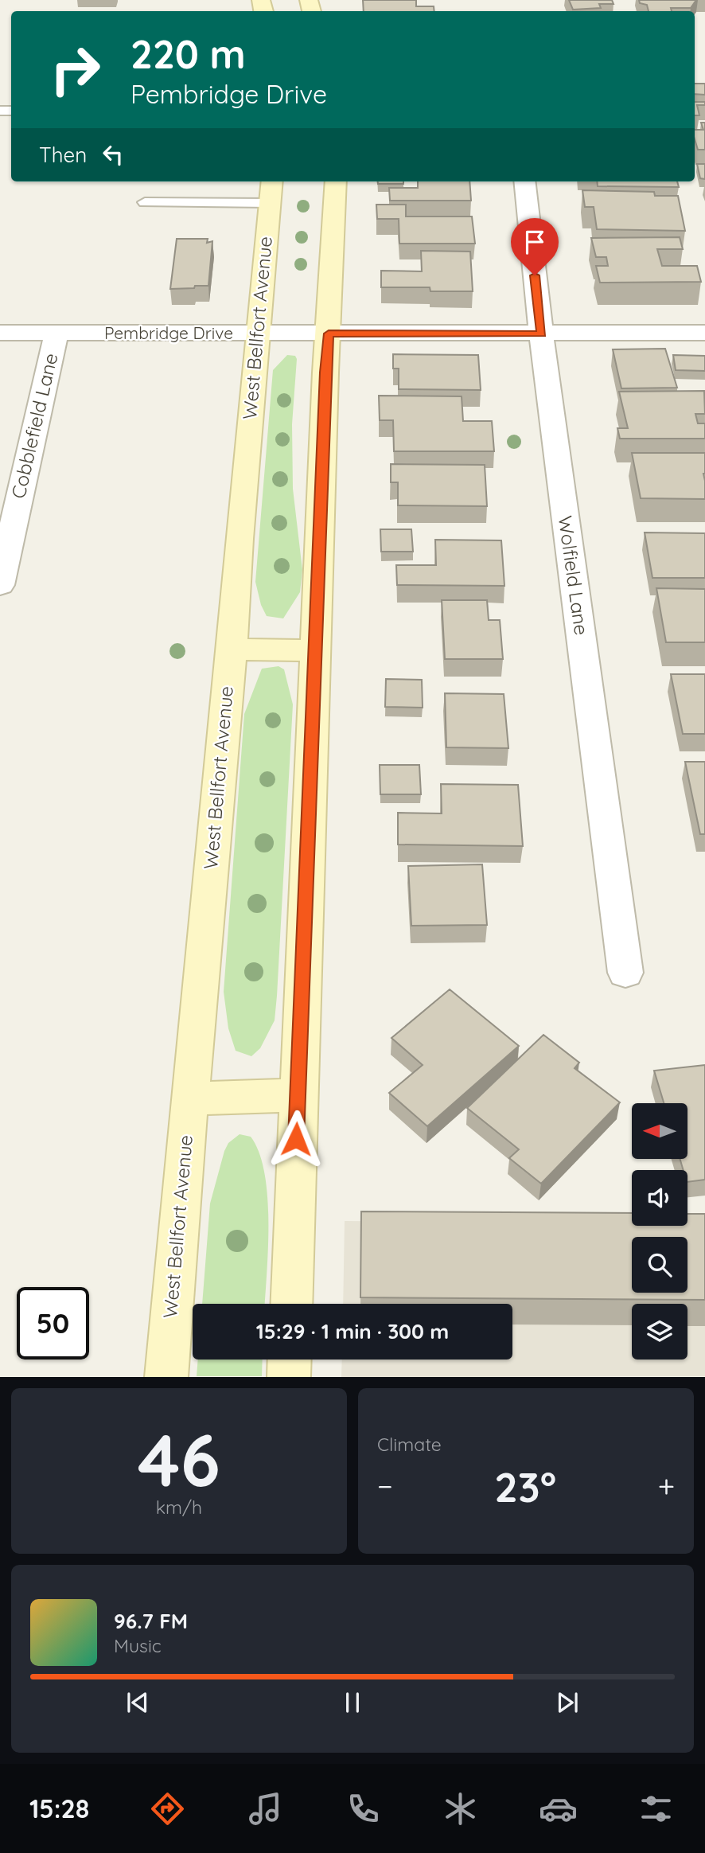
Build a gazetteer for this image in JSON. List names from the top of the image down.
{
  "streets": {
    "main road": ["West Bellfort Avenue"],
    "street": ["Pembridge Drive", "Cobblefield Lane", "Wolfield Lane"]
  },
  "crossings": [
    ["West Bellfort Avenue", "Pembridge Drive"],
    ["Pembridge Drive", "Cobblefield Lane"],
    ["Pembridge Drive", "Wolfield Lane"]
  ],
  "north": "left",
  "page": {
    "turn": ["220 m", "Pembridge Drive"],
    "then": "Then",
    "limit": "50",
    "trip": "15:29 · 1 min · 300 m",
    "tile": [
      ["46", "km/h"],
      "Climate"
    ],
    "heat": ["−", "23°", "+"],
    "song": ["96.7 FM", "Music"],
    "tabs": "15:28"
  }
}
